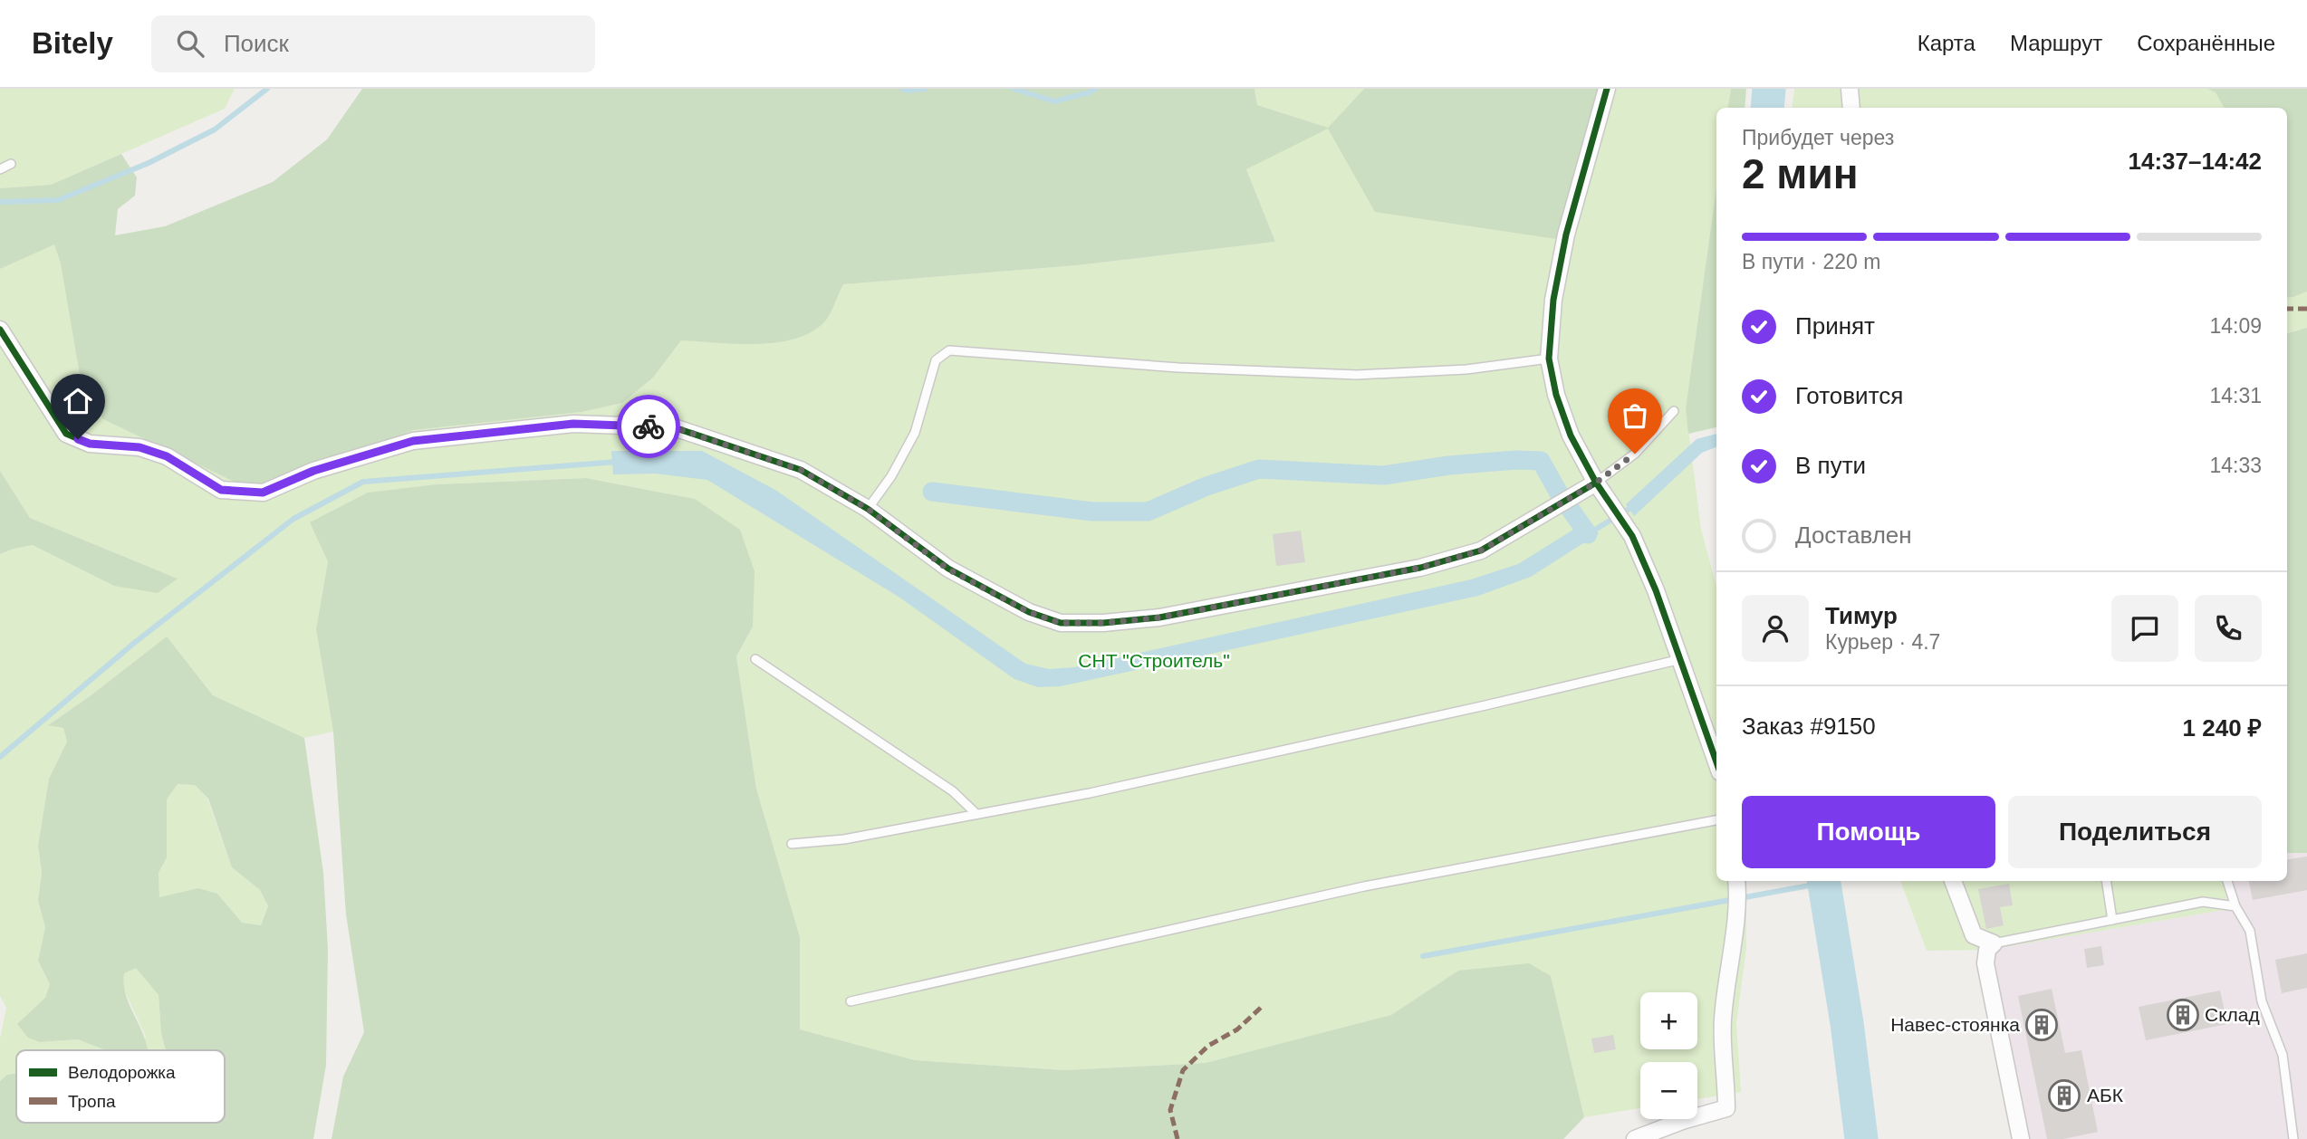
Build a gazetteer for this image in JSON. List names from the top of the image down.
{
  "parks": ["СНТ \"Строитель\""],
  "places": {
    "building": ["Склад", "Навес-стоянка", "АБК"]
  },
  "legend": ["Велодорожка", "Тропа"],
  "page": {
    "header": "Bitely",
    "search": "Поиск",
    "nav": ["Карта", "Маршрут", "Сохранённые"],
    "heading": ["2 мин", "Прибудет через", "14:37–14:42"],
    "panel": [
      "Тимур",
      "Курьер · 4.7",
      "Заказ #9150",
      "1 240 ₽"
    ],
    "bar": "В пути · 220 m",
    "list": [
      ["Принят", "14:09"],
      ["Готовится", "14:31"],
      ["В пути", "14:33"],
      "Доставлен"
    ],
    "buttons": ["Помощь", "Поделиться"],
    "map_buttons": ["+", "−"]
  }
}
